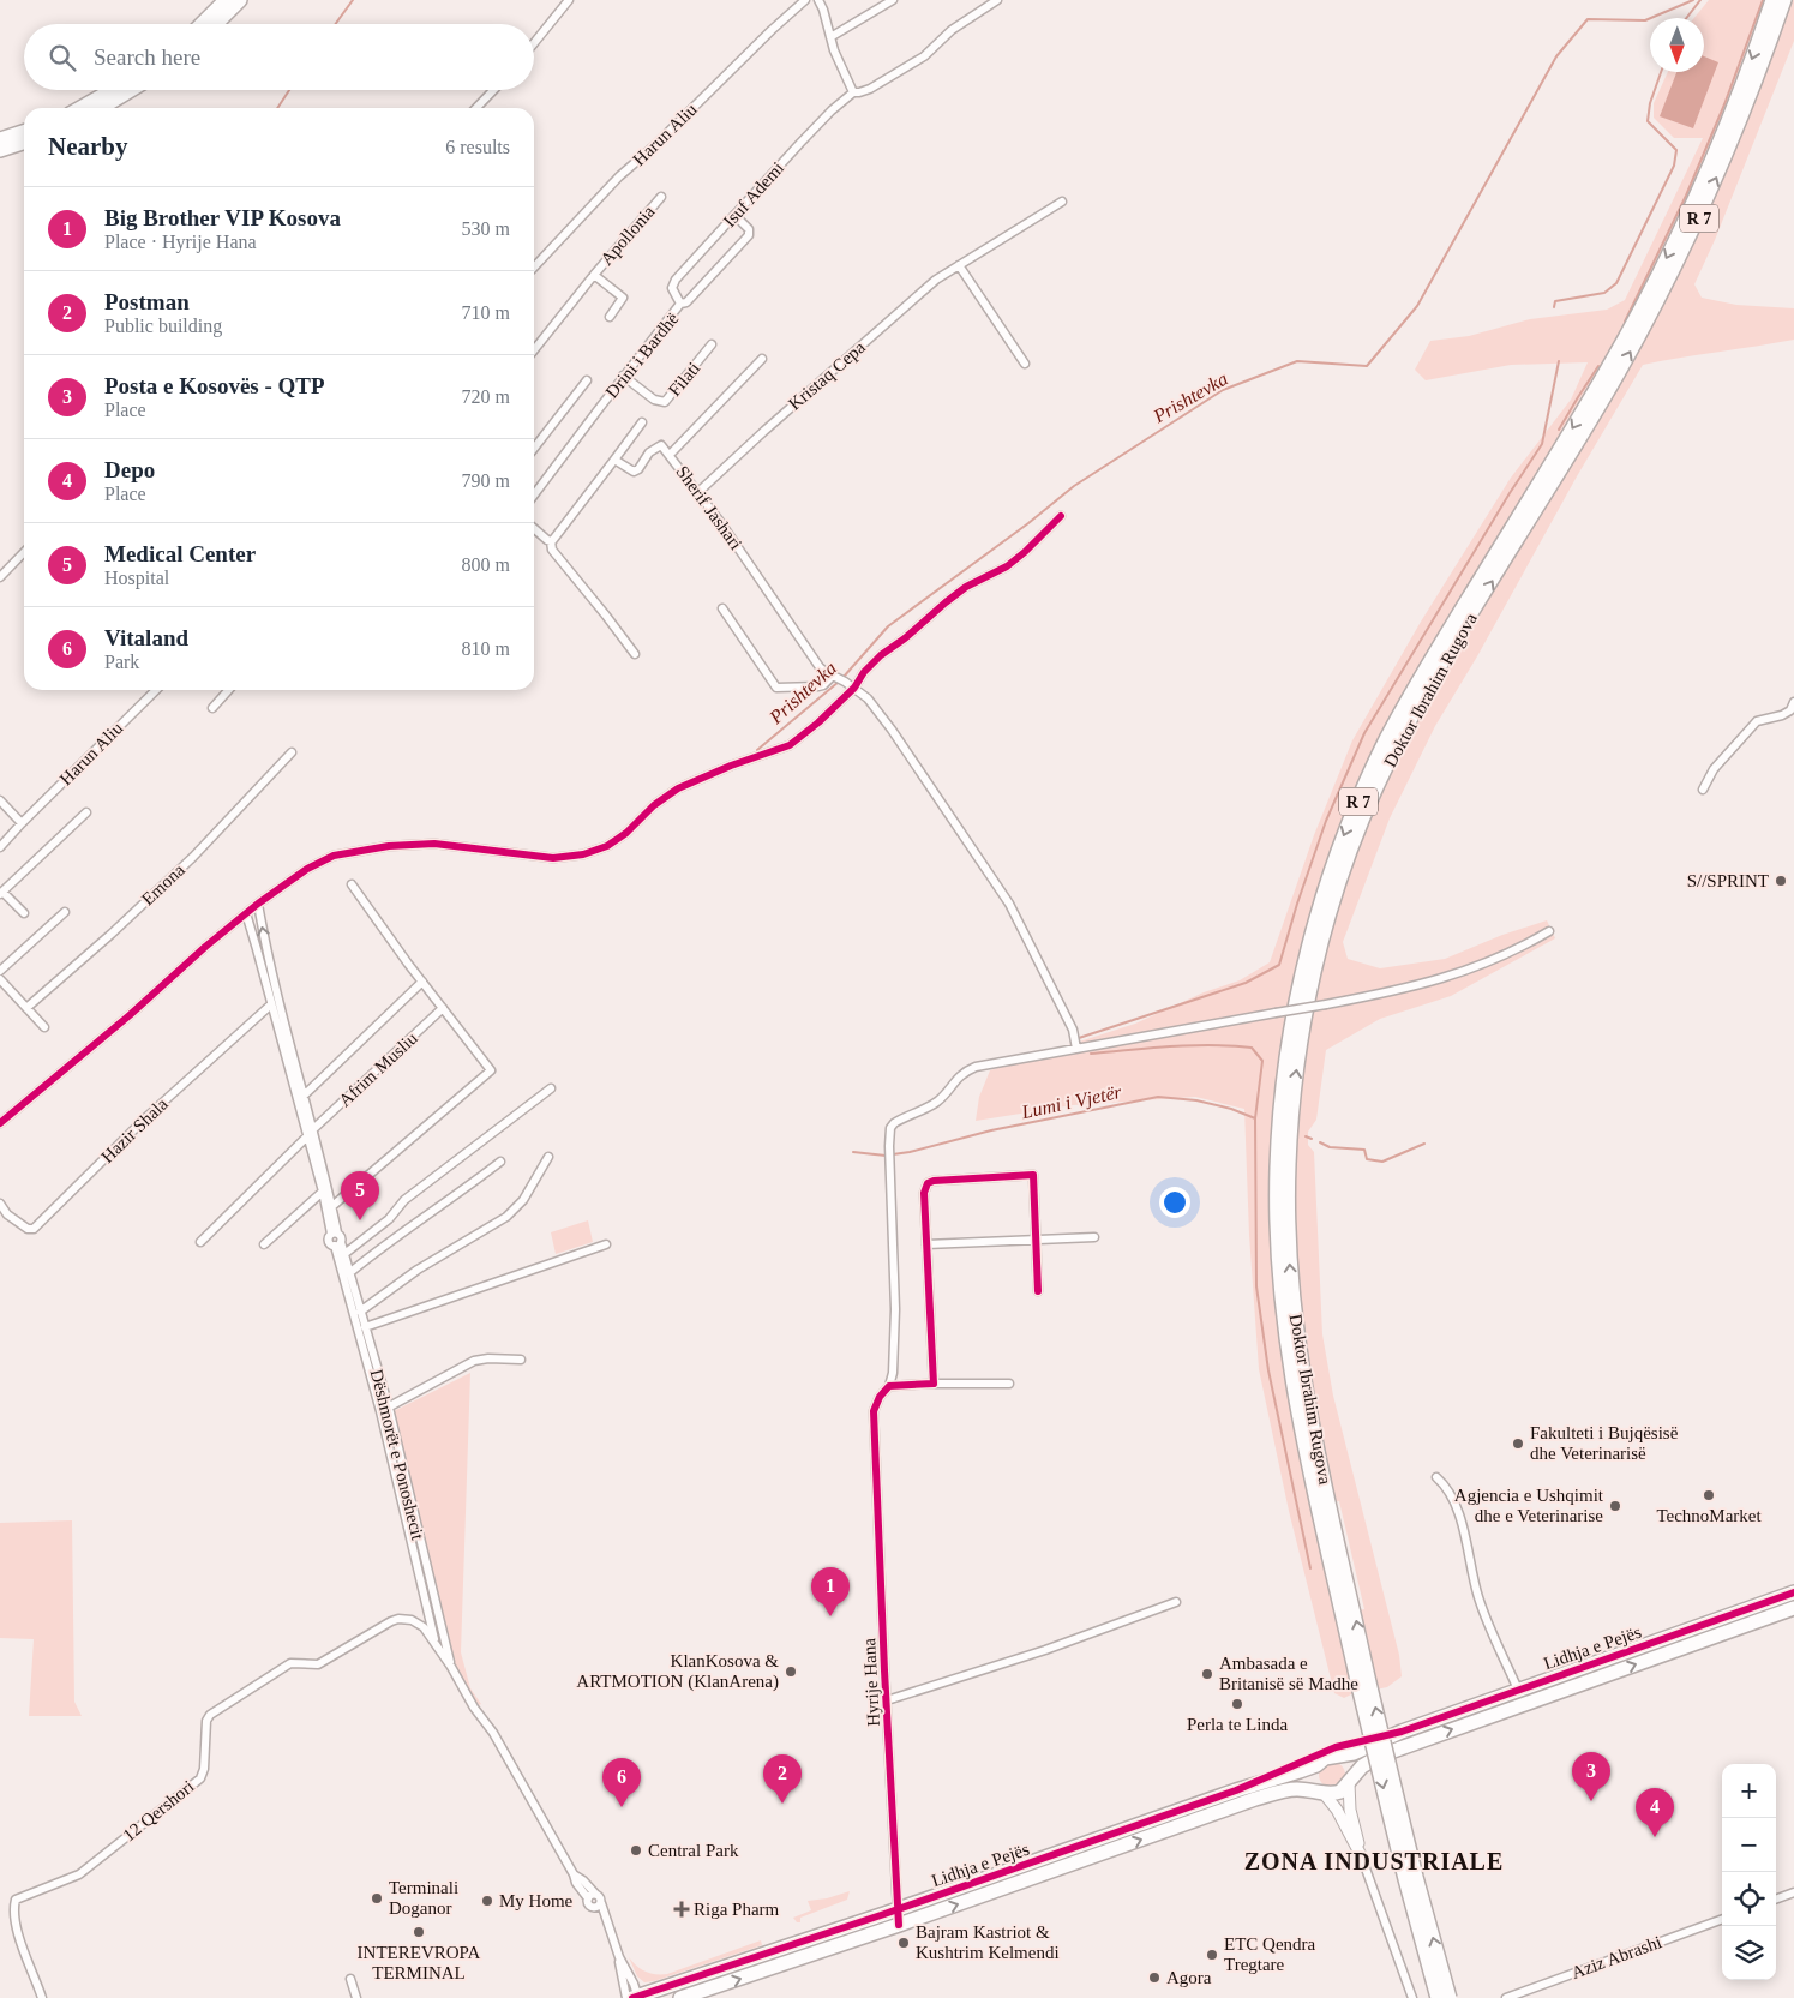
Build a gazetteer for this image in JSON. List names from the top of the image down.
{
  "streets": {
    "highway": ["R 7", "Doktor Ibrahim Rugova", "Lidhja e Pejës"],
    "street": [
      "Harun Aliu",
      "Isuf Ademi",
      "Apollonia",
      "Drini i Bardhë",
      "Kristaq Cepa",
      "Filati",
      "Sherif Jashari",
      "Emona",
      "Afrim Musliu",
      "Hazir Shala",
      "Dëshmorët e Ponoshecit",
      "Hyrije Hana",
      "12 Qershori",
      "Aziz Abrashi"
    ]
  },
  "crossings": [
    ["Isuf Ademi", "Drini i Bardhë"],
    ["Drini i Bardhë", "Filati"],
    ["Kristaq Cepa", "Sherif Jashari"],
    ["Afrim Musliu", "Dëshmorët e Ponoshecit"],
    ["Hazir Shala", "Dëshmorët e Ponoshecit"],
    ["Dëshmorët e Ponoshecit", "Lidhja e Pejës"],
    ["Dëshmorët e Ponoshecit", "12 Qershori"],
    ["Lidhja e Pejës", "Hyrije Hana"]
  ],
  "districts": ["ZONA INDUSTRIALE"],
  "water": ["Prishtevka", "Lumi i Vjetër"],
  "places": {
    "other": [
      "S//SPRINT",
      "Fakulteti i Bujqësisë dhe Veterinarisë",
      "TechnoMarket",
      "Agjencia e Ushqimit dhe e Veterinarise",
      "KlanKosova & ARTMOTION (KlanArena)",
      "Ambasada e Britanisë së Madhe",
      "Perla te Linda",
      "Central Park",
      "Terminali Doganor",
      "My Home",
      "INTEREVROPA TERMINAL",
      "Bajram Kastriot & Kushtrim Kelmendi",
      "ETC Qendra Tregtare",
      "Agora"
    ],
    "health": ["Riga Pharm"]
  },
  "north": "bottom",
  "page": {
    "search": "Search here",
    "heading": ["Nearby", "6 results"],
    "list": [
      {
        "mark": "1",
        "name": "Big Brother VIP Kosova",
        "note": "Place · Hyrije Hana",
        "value": "530 m"
      },
      {
        "mark": "2",
        "name": "Postman",
        "note": "Public building",
        "value": "710 m"
      },
      {
        "mark": "3",
        "name": "Posta e Kosovës - QTP",
        "note": "Place",
        "value": "720 m"
      },
      {
        "mark": "4",
        "name": "Depo",
        "note": "Place",
        "value": "790 m"
      },
      {
        "mark": "5",
        "name": "Medical Center",
        "note": "Hospital",
        "value": "800 m"
      },
      {
        "mark": "6",
        "name": "Vitaland",
        "note": "Park",
        "value": "810 m"
      }
    ],
    "pins": [
      "5",
      "1",
      "3",
      "2",
      "6",
      "4"
    ],
    "map_buttons": ["+", "−"]
  }
}
